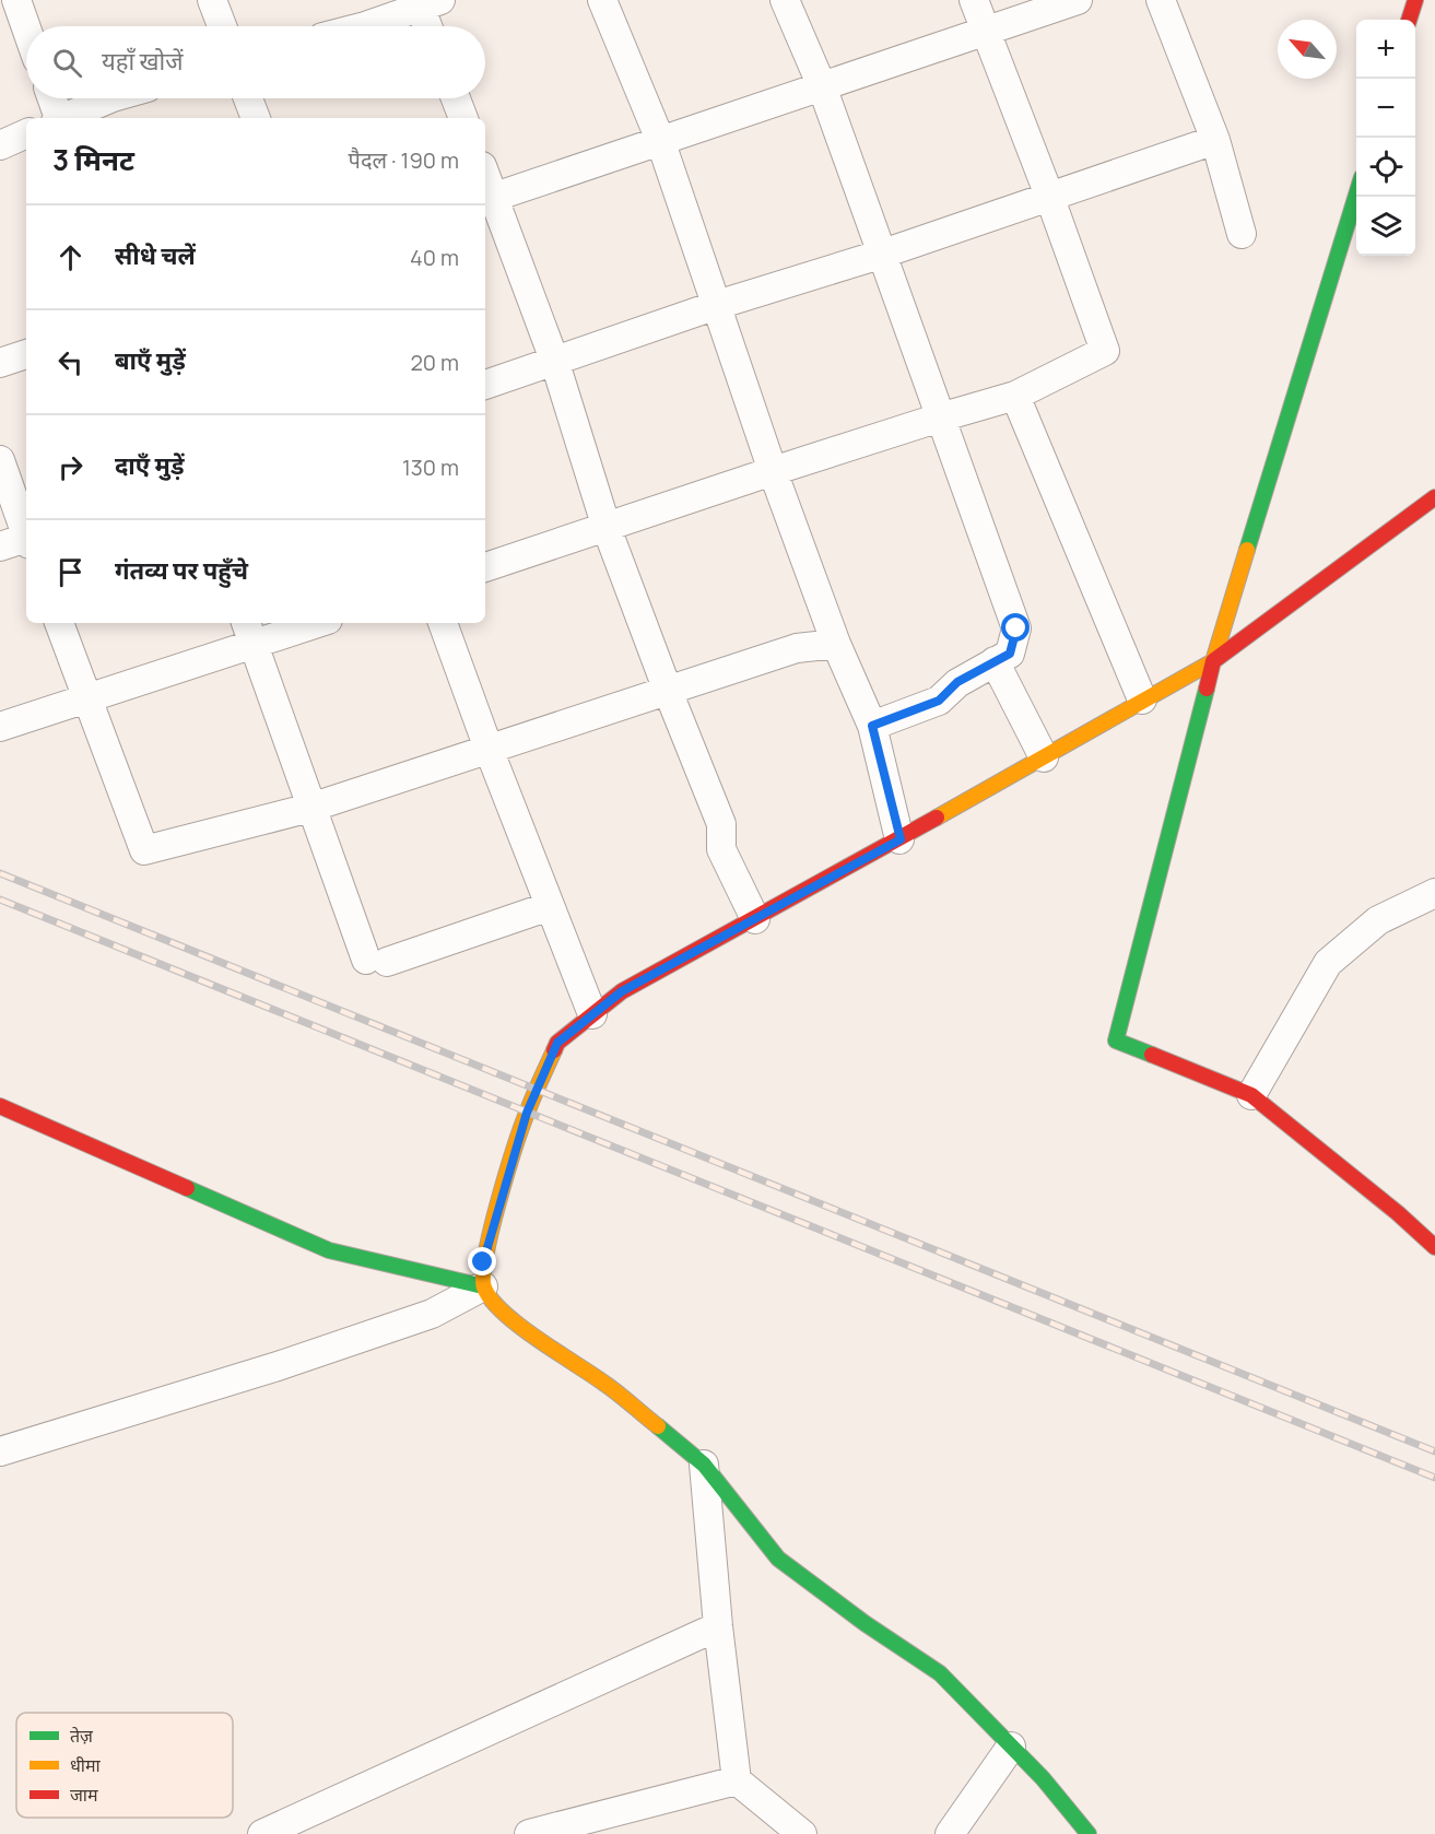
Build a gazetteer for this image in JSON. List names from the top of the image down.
{
  "legend": ["तेज़", "धीमा", "जाम"],
  "north": "top left",
  "page": {
    "map_buttons": ["+", "−"],
    "search": "यहाँ खोजें",
    "heading": ["3 मिनट", "पैदल · 190 m"],
    "list": [
      ["सीधे चलें", "40 m"],
      ["बाएँ मुड़ें", "20 m"],
      ["दाएँ मुड़ें", "130 m"],
      "गंतव्य पर पहुँचे"
    ]
  }
}
